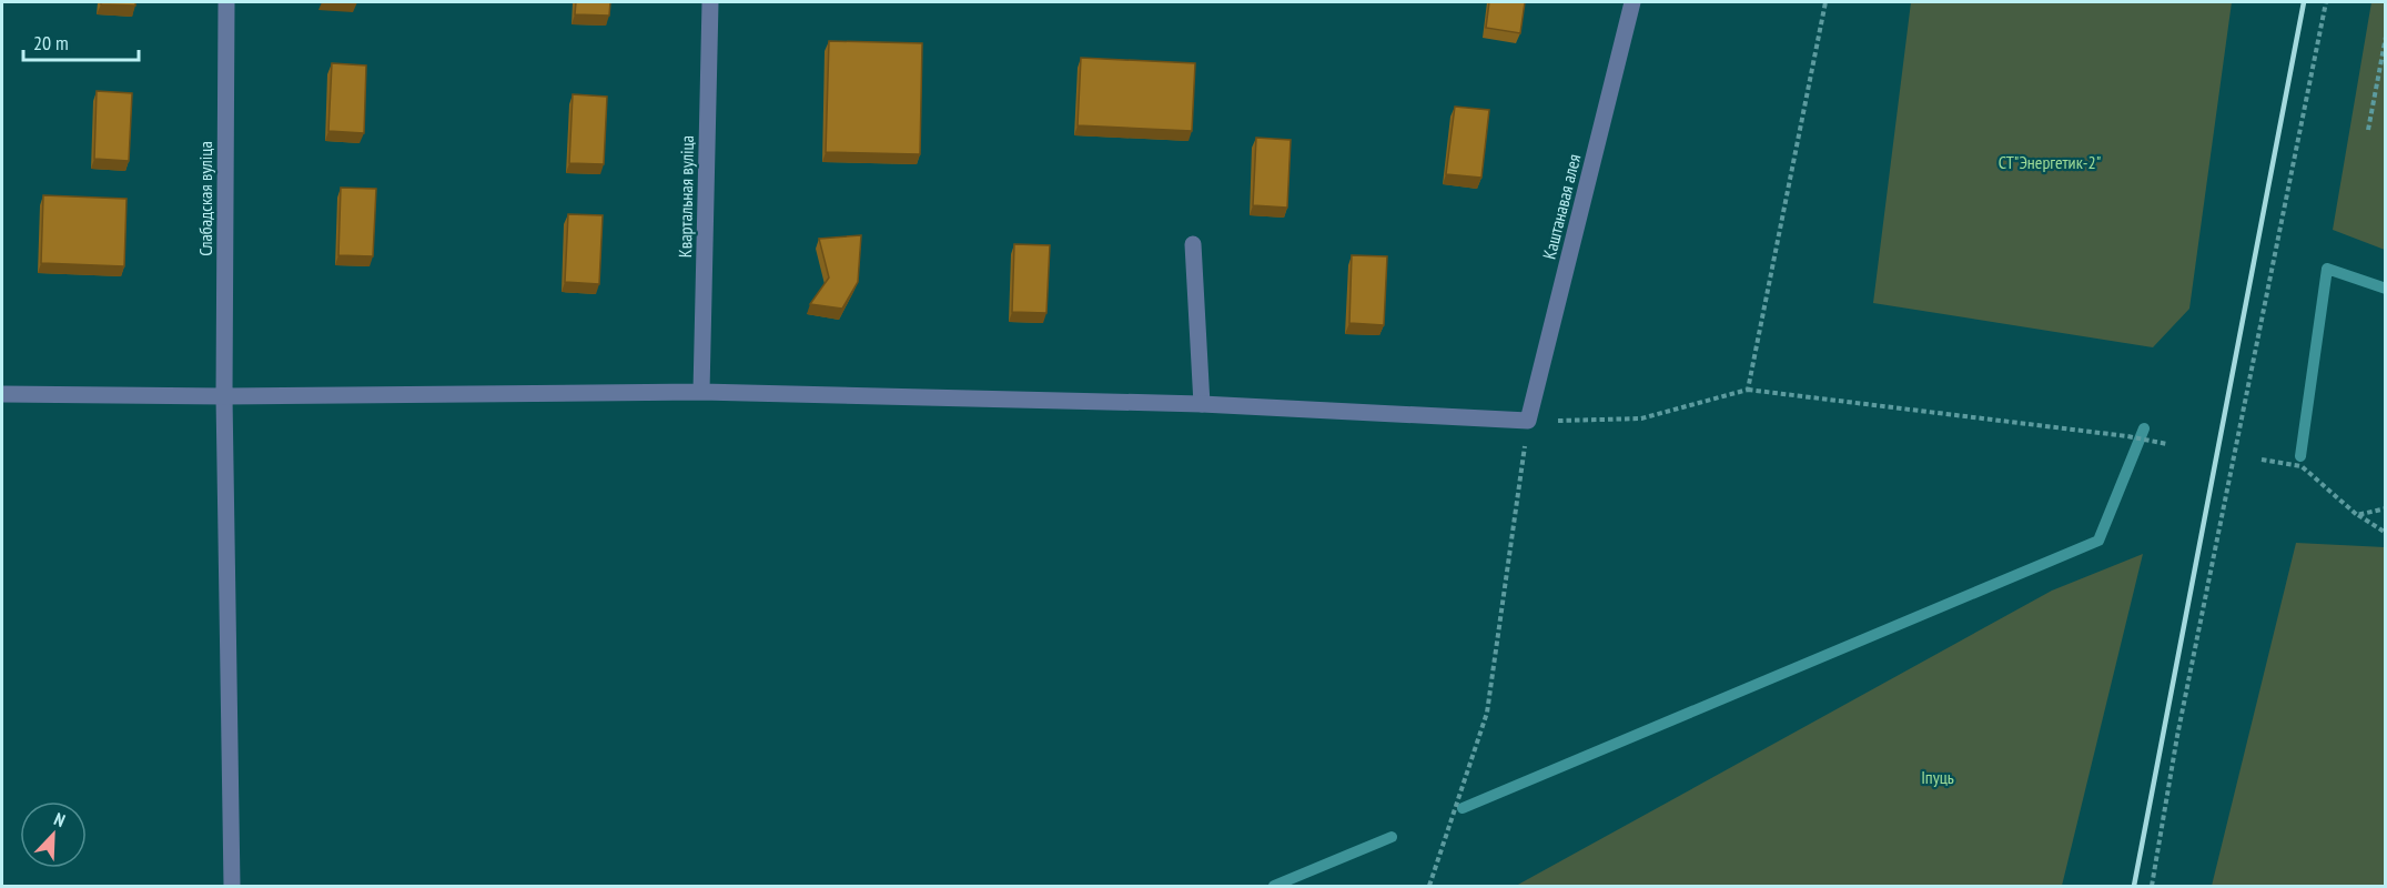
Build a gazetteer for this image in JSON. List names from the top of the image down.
{
  "streets": {
    "street": ["Квартальная вуліца", "Слабадская вуліца", "Каштанавая алея"]
  },
  "parks": ["СТ\"Энергетик-2\"", "Іпуць"],
  "scale_bar": "20 m",
  "north": "top right"
}
